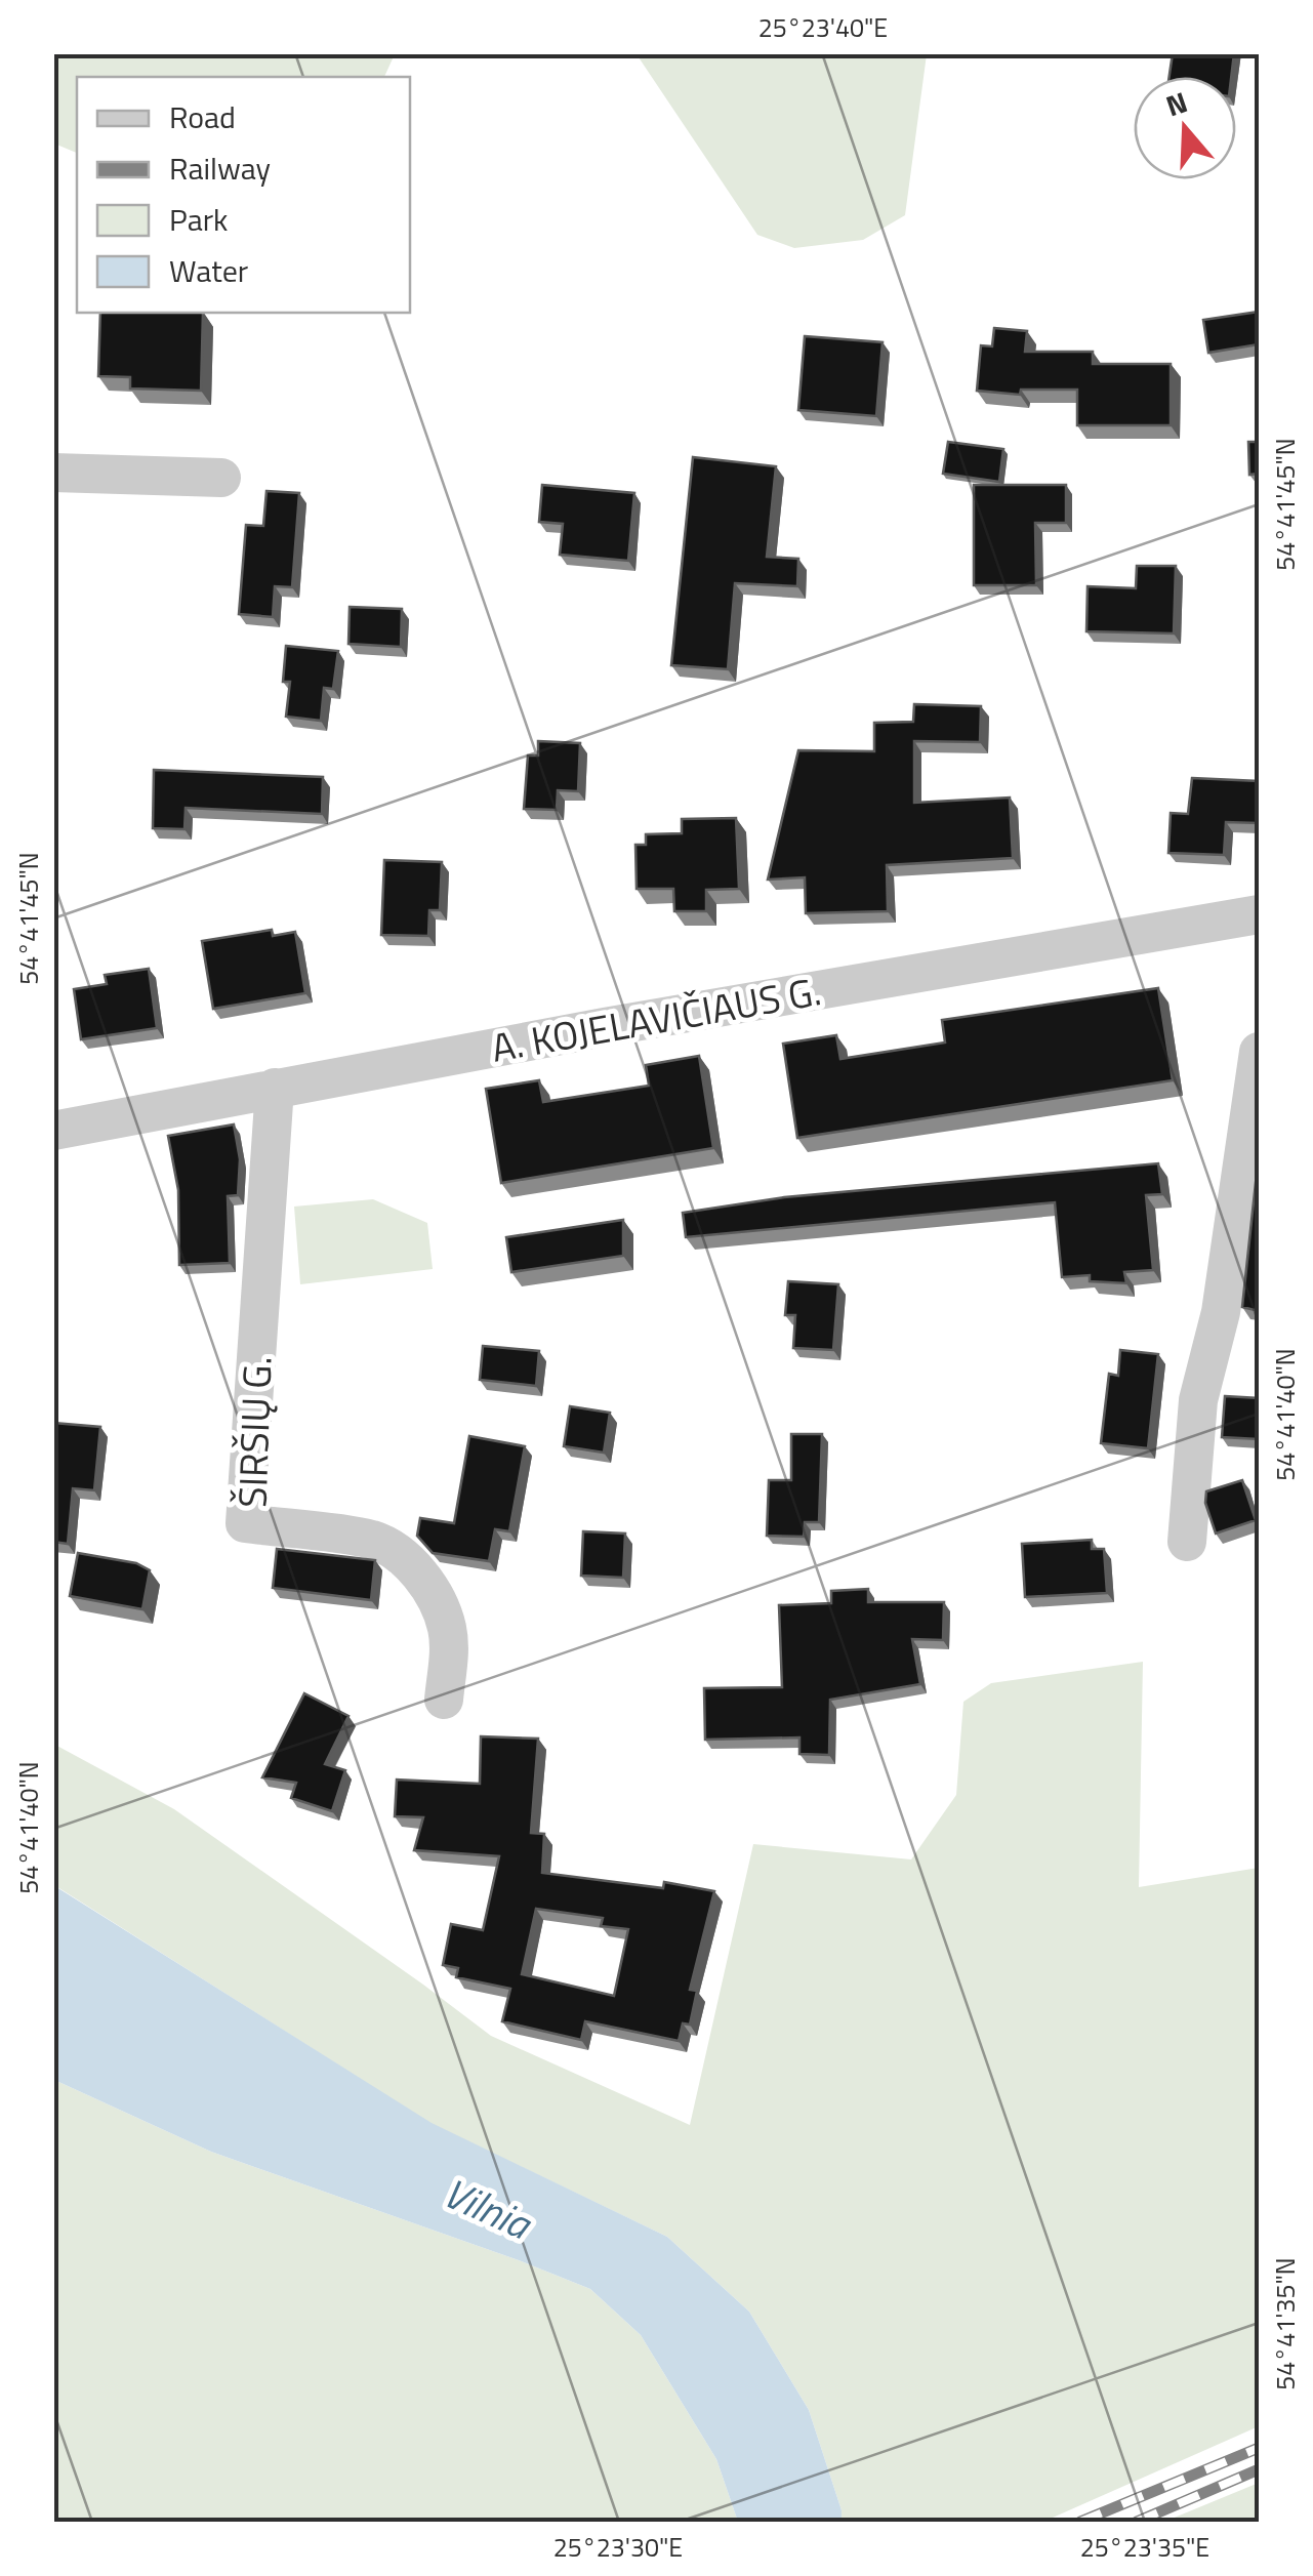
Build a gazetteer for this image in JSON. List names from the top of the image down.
{
  "streets": {
    "street": ["A. KOJELAVIČIAUS G.", "ŠIRŠIŲ G."]
  },
  "crossings": [
    ["A. KOJELAVIČIAUS G.", "ŠIRŠIŲ G."]
  ],
  "water": ["Vilnia"],
  "legend": [
    "Road",
    "Railway",
    "Park",
    "Water"
  ],
  "north": "top",
  "coordinates": [
    "25°23'40\"E",
    "54°41'45\"N",
    "54°41'40\"N",
    "54°41'35\"N",
    "25°23'30\"E",
    "25°23'35\"E"
  ]
}
